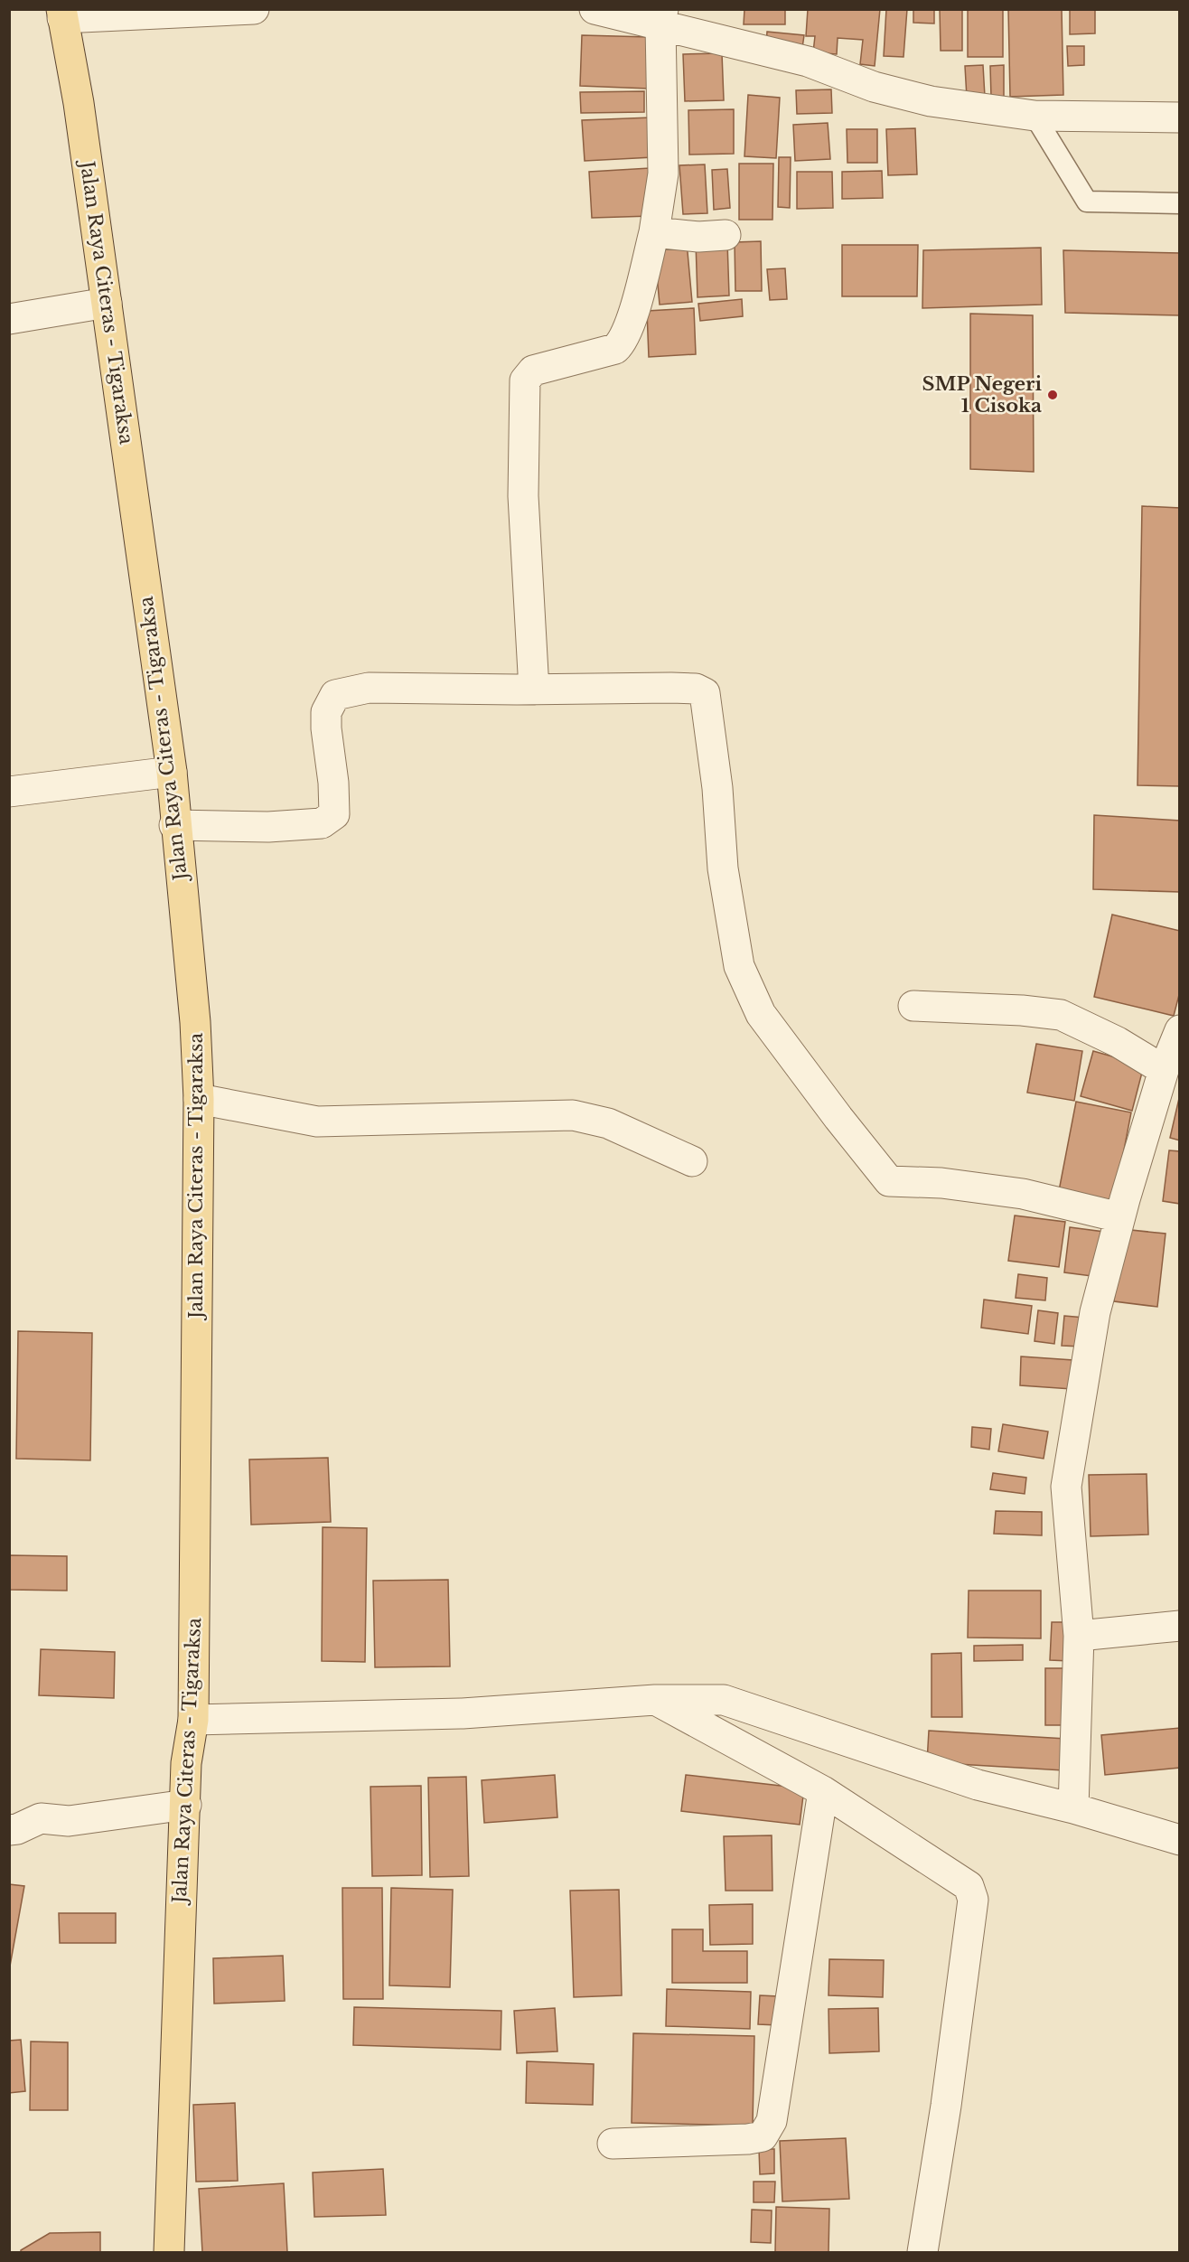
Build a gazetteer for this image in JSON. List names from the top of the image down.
{
  "streets": {
    "main road": ["Jalan Raya Citeras - Tigaraksa"]
  },
  "places": ["SMP Negeri 1 Cisoka"]
}
